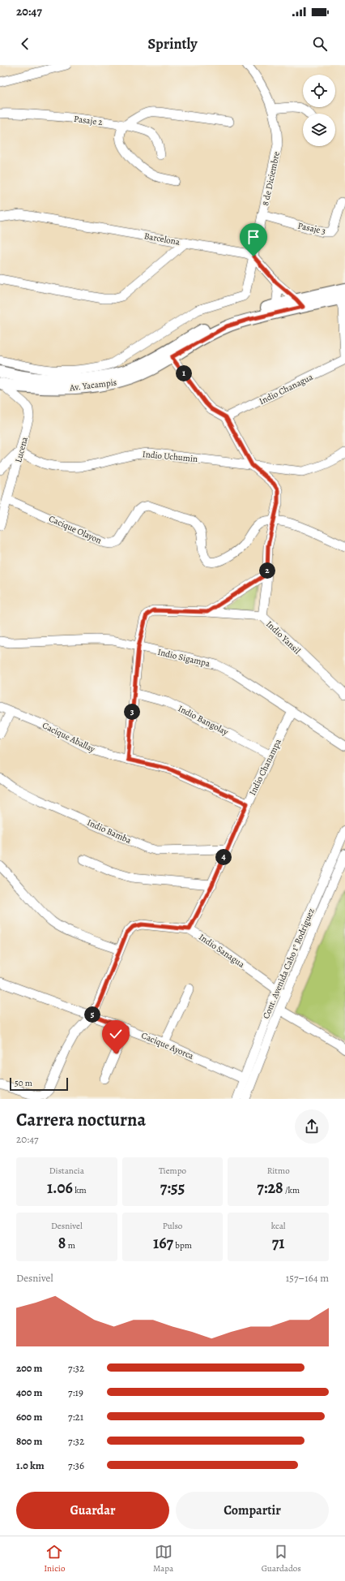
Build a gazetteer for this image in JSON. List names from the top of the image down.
{
  "streets": {
    "street": [
      "Pasaje 2",
      "8 de Diciembre",
      "Pasaje 3",
      "Barcelona",
      "Av. Yacampis",
      "Indio Chanagua",
      "Lucena",
      "Indio Uchumin",
      "Cacique Olayon",
      "Indio Yansil",
      "Indio Sigampa",
      "Indio Bangolay",
      "Cacique Aballay",
      "Indio Chanampa",
      "Indio Bamba",
      "Indio Sanagua",
      "Cont. Avenida Cabo 1° Rodriguez",
      "Cacique Ayorca"
    ]
  },
  "crossings": [
    ["8 de Diciembre", "Pasaje 3"],
    ["8 de Diciembre", "Barcelona"],
    ["Av. Yacampis", "Lucena"],
    ["Lucena", "Indio Uchumin"],
    ["Lucena", "Cacique Olayon"],
    ["Indio Yansil", "Indio Sigampa"],
    ["Indio Yansil", "Indio Bangolay"],
    ["Indio Yansil", "Cacique Aballay"],
    ["Indio Sigampa", "Indio Chanampa"],
    ["Indio Bangolay", "Indio Chanampa"],
    ["Cacique Aballay", "Indio Chanampa"],
    ["Indio Chanampa", "Indio Bamba"],
    ["Indio Chanampa", "Indio Sanagua"],
    ["Indio Sanagua", "Cont. Avenida Cabo 1° Rodriguez"],
    ["Indio Sanagua", "Cacique Ayorca"],
    ["Cont. Avenida Cabo 1° Rodriguez", "Cacique Ayorca"]
  ],
  "scale_bar": "50 m",
  "page": {
    "status": "20:47",
    "header": "Sprintly",
    "pins": [
      "1",
      "2",
      "3",
      "4",
      "5"
    ],
    "scale": "50 m",
    "heading": ["Carrera nocturna", "20:47"],
    "stats": [
      ["Distancia", "1.06 km"],
      ["Tiempo", "7:55"],
      ["Ritmo", "7:28 /km"],
      ["Desnivel", "8 m"],
      ["Pulso", "167 bpm"],
      ["kcal", "71"]
    ],
    "chart": ["Desnivel", "157–164 m"],
    "list": [
      {
        "name": "200 m",
        "note": "7:32"
      },
      {
        "name": "400 m",
        "note": "7:19"
      },
      {
        "name": "600 m",
        "note": "7:21"
      },
      {
        "name": "800 m",
        "note": "7:32"
      },
      {
        "name": "1.0 km",
        "note": "7:36"
      }
    ],
    "buttons": ["Guardar", "Compartir"],
    "tabs": ["Inicio", "Mapa", "Guardados"]
  }
}
